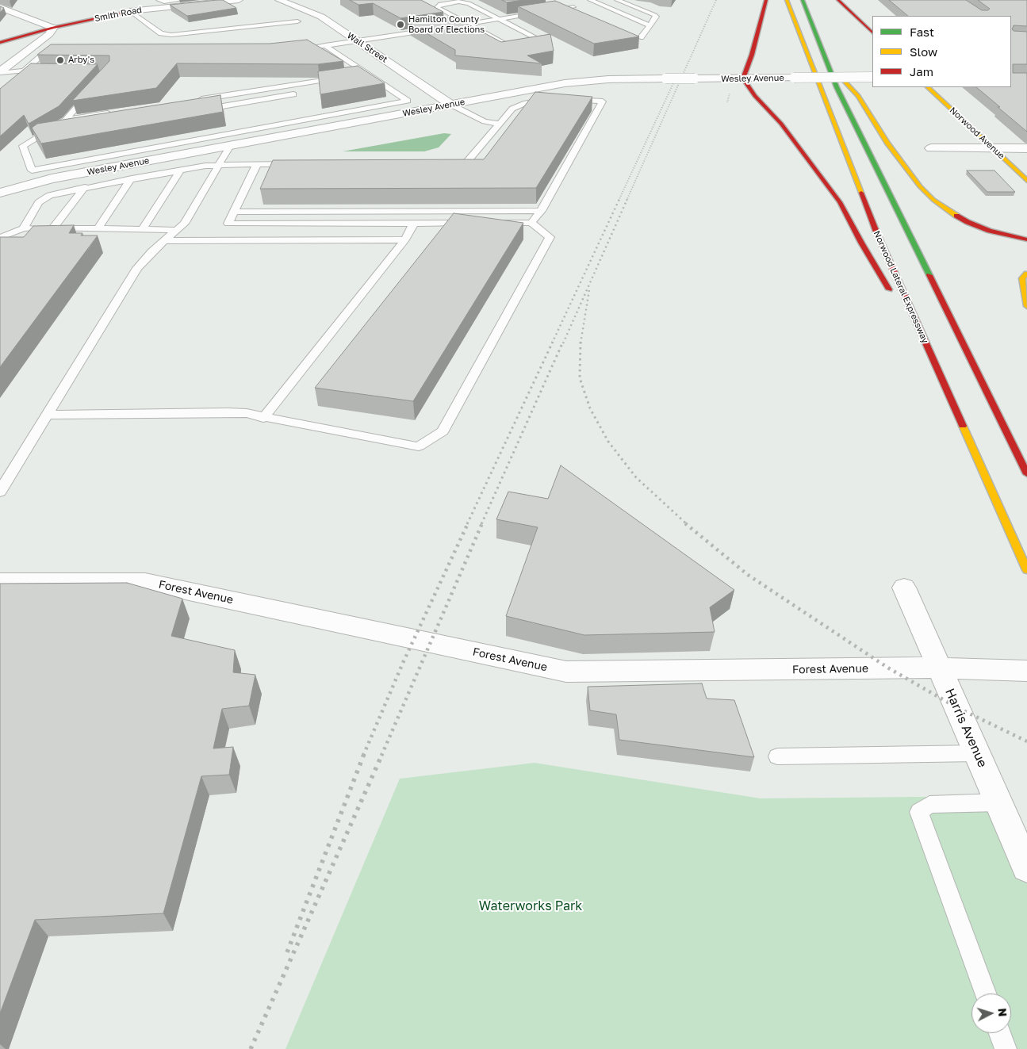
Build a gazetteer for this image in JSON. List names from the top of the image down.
{
  "streets": {
    "main road": ["Smith Road", "Norwood Avenue", "Norwood Lateral Expressway"],
    "street": [
      "Wall Street",
      "Wesley Avenue",
      "Forest Avenue",
      "Harris Avenue"
    ]
  },
  "crossings": [
    ["Wall Street", "Wesley Avenue"],
    ["Forest Avenue", "Harris Avenue"]
  ],
  "parks": ["Waterworks Park"],
  "places": ["Hamilton County Board of Elections", "Arby's"],
  "legend": ["Fast", "Slow", "Jam"],
  "north": "right"
}
